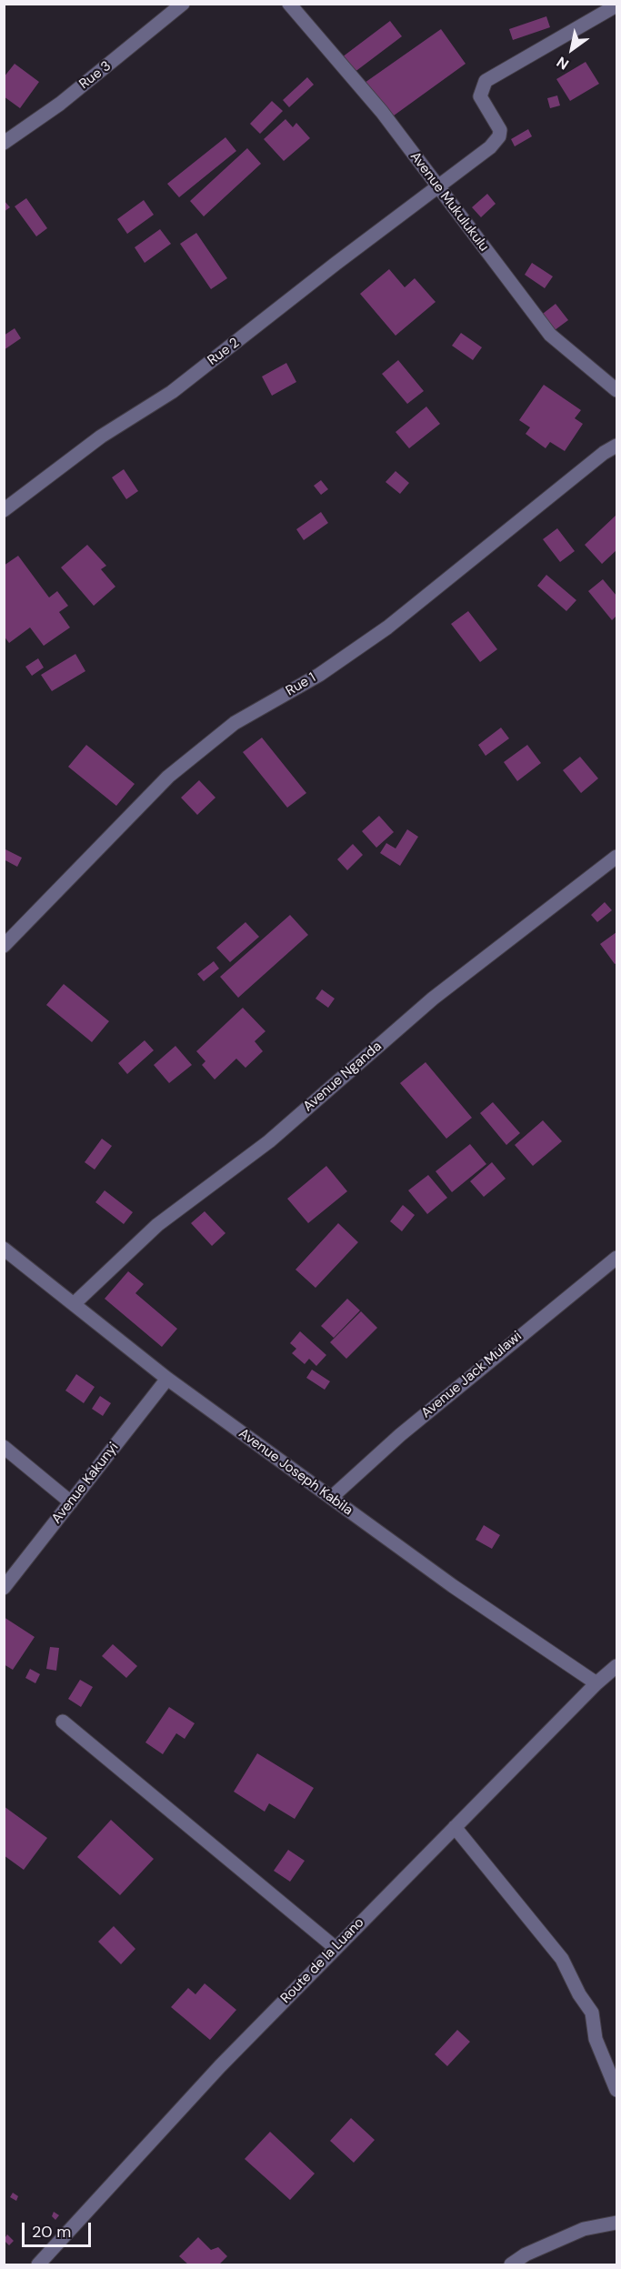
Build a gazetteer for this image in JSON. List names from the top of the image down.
{
  "streets": {
    "street": [
      "Rue 3",
      "Avenue Mukulukulu",
      "Rue 2",
      "Rue 1",
      "Avenue Nganda",
      "Avenue Jack Mulawi",
      "Avenue Joseph Kabila",
      "Avenue Kakunyi",
      "Route de la Luano"
    ]
  },
  "crossings": [
    ["Avenue Mukulukulu", "Rue 2"],
    ["Avenue Nganda", "Avenue Joseph Kabila"],
    ["Avenue Jack Mulawi", "Avenue Joseph Kabila"],
    ["Avenue Joseph Kabila", "Avenue Kakunyi"],
    ["Avenue Joseph Kabila", "Route de la Luano"]
  ],
  "scale_bar": "20 m",
  "north": "bottom left"
}
